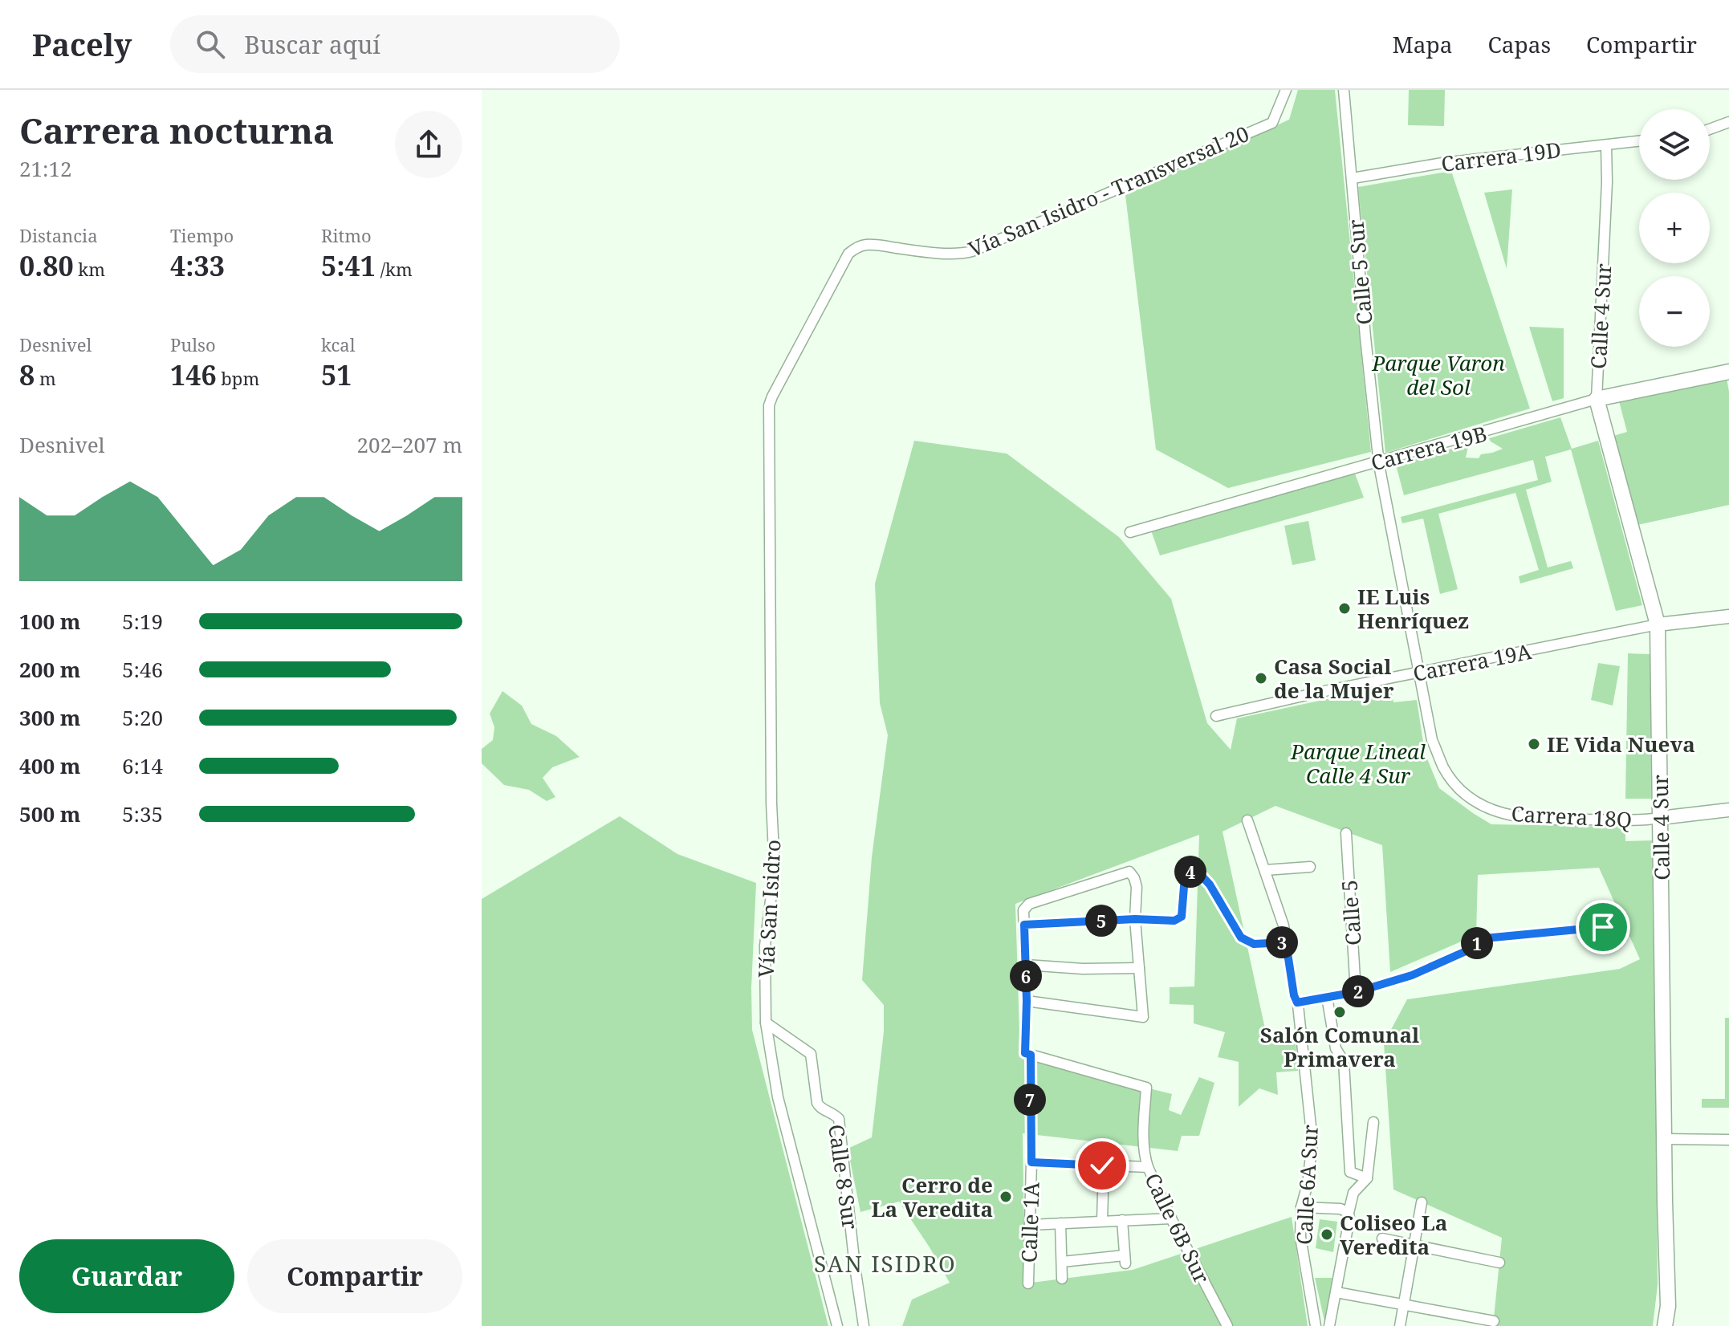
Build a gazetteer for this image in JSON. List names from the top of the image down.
{
  "streets": {
    "main road": ["Calle 4 Sur", "Carrera 19B"],
    "street": [
      "Carrera 19D",
      "Vía San Isidro - Transversal 20",
      "Calle 5 Sur",
      "Carrera 19A",
      "Carrera 18Q",
      "Vía San Isidro",
      "Calle 5",
      "Calle 8 Sur",
      "Calle 6A Sur",
      "Calle 1A",
      "Calle 6B Sur"
    ]
  },
  "crossings": [
    ["Carrera 19D", "Calle 5 Sur"],
    ["Carrera 19D", "Calle 4 Sur"],
    ["Vía San Isidro - Transversal 20", "Vía San Isidro"],
    ["Calle 5 Sur", "Carrera 19B"],
    ["Calle 5 Sur", "Carrera 19A"],
    ["Calle 5 Sur", "Carrera 18Q"],
    ["Calle 4 Sur", "Carrera 19B"],
    ["Calle 4 Sur", "Carrera 19A"],
    ["Calle 4 Sur", "Carrera 18Q"],
    ["Vía San Isidro", "Calle 8 Sur"],
    ["Calle 1A", "Calle 6B Sur"]
  ],
  "districts": ["SAN ISIDRO"],
  "parks": ["Parque Varon del Sol", "Parque Lineal Calle 4 Sur"],
  "places": [
    "IE Luis Henríquez",
    "Casa Social de la Mujer",
    "IE Vida Nueva",
    "Salón Comunal Primavera",
    "Cerro de La Veredita",
    "Coliseo La Veredita"
  ],
  "page": {
    "header": "Pacely",
    "search": "Buscar aquí",
    "nav": ["Mapa", "Capas", "Compartir"],
    "heading": ["Carrera nocturna", "21:12"],
    "map_buttons": ["+", "−"],
    "stats": [
      ["Distancia", "0.80 km"],
      ["Tiempo", "4:33"],
      ["Ritmo", "5:41 /km"],
      ["Desnivel", "8 m"],
      ["Pulso", "146 bpm"],
      ["kcal", "51"]
    ],
    "chart": ["Desnivel", "202–207 m"],
    "list": [
      {
        "name": "100 m",
        "note": "5:19"
      },
      {
        "name": "200 m",
        "note": "5:46"
      },
      {
        "name": "300 m",
        "note": "5:20"
      },
      {
        "name": "400 m",
        "note": "6:14"
      },
      {
        "name": "500 m",
        "note": "5:35"
      }
    ],
    "pins": [
      "4",
      "5",
      "3",
      "1",
      "6",
      "2",
      "7"
    ],
    "buttons": ["Guardar", "Compartir"]
  }
}
